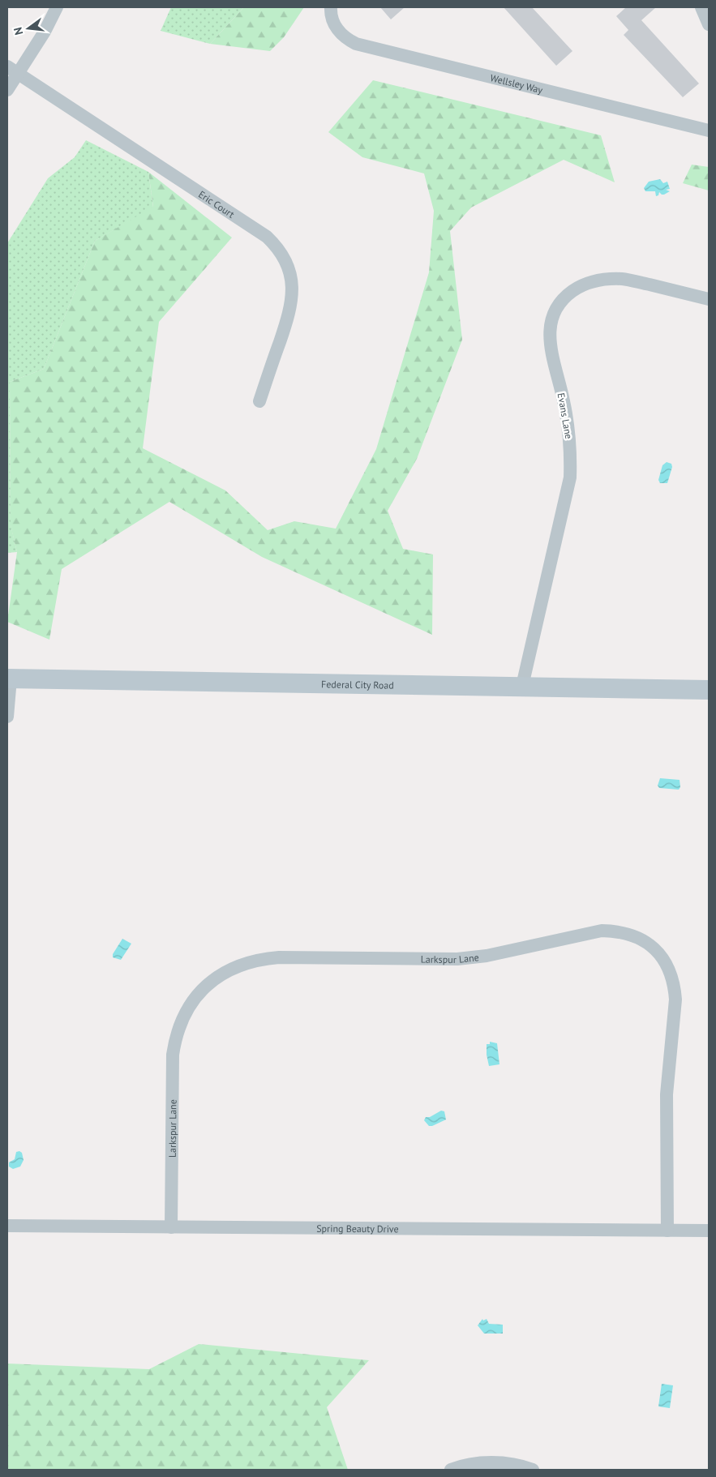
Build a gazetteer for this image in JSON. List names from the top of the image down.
{
  "streets": {
    "street": [
      "Wellsley Way",
      "Eric Court",
      "Evans Lane",
      "Federal City Road",
      "Larkspur Lane",
      "Spring Beauty Drive"
    ]
  },
  "crossings": [
    ["Evans Lane", "Federal City Road"],
    ["Larkspur Lane", "Spring Beauty Drive"]
  ],
  "north": "left"
}
